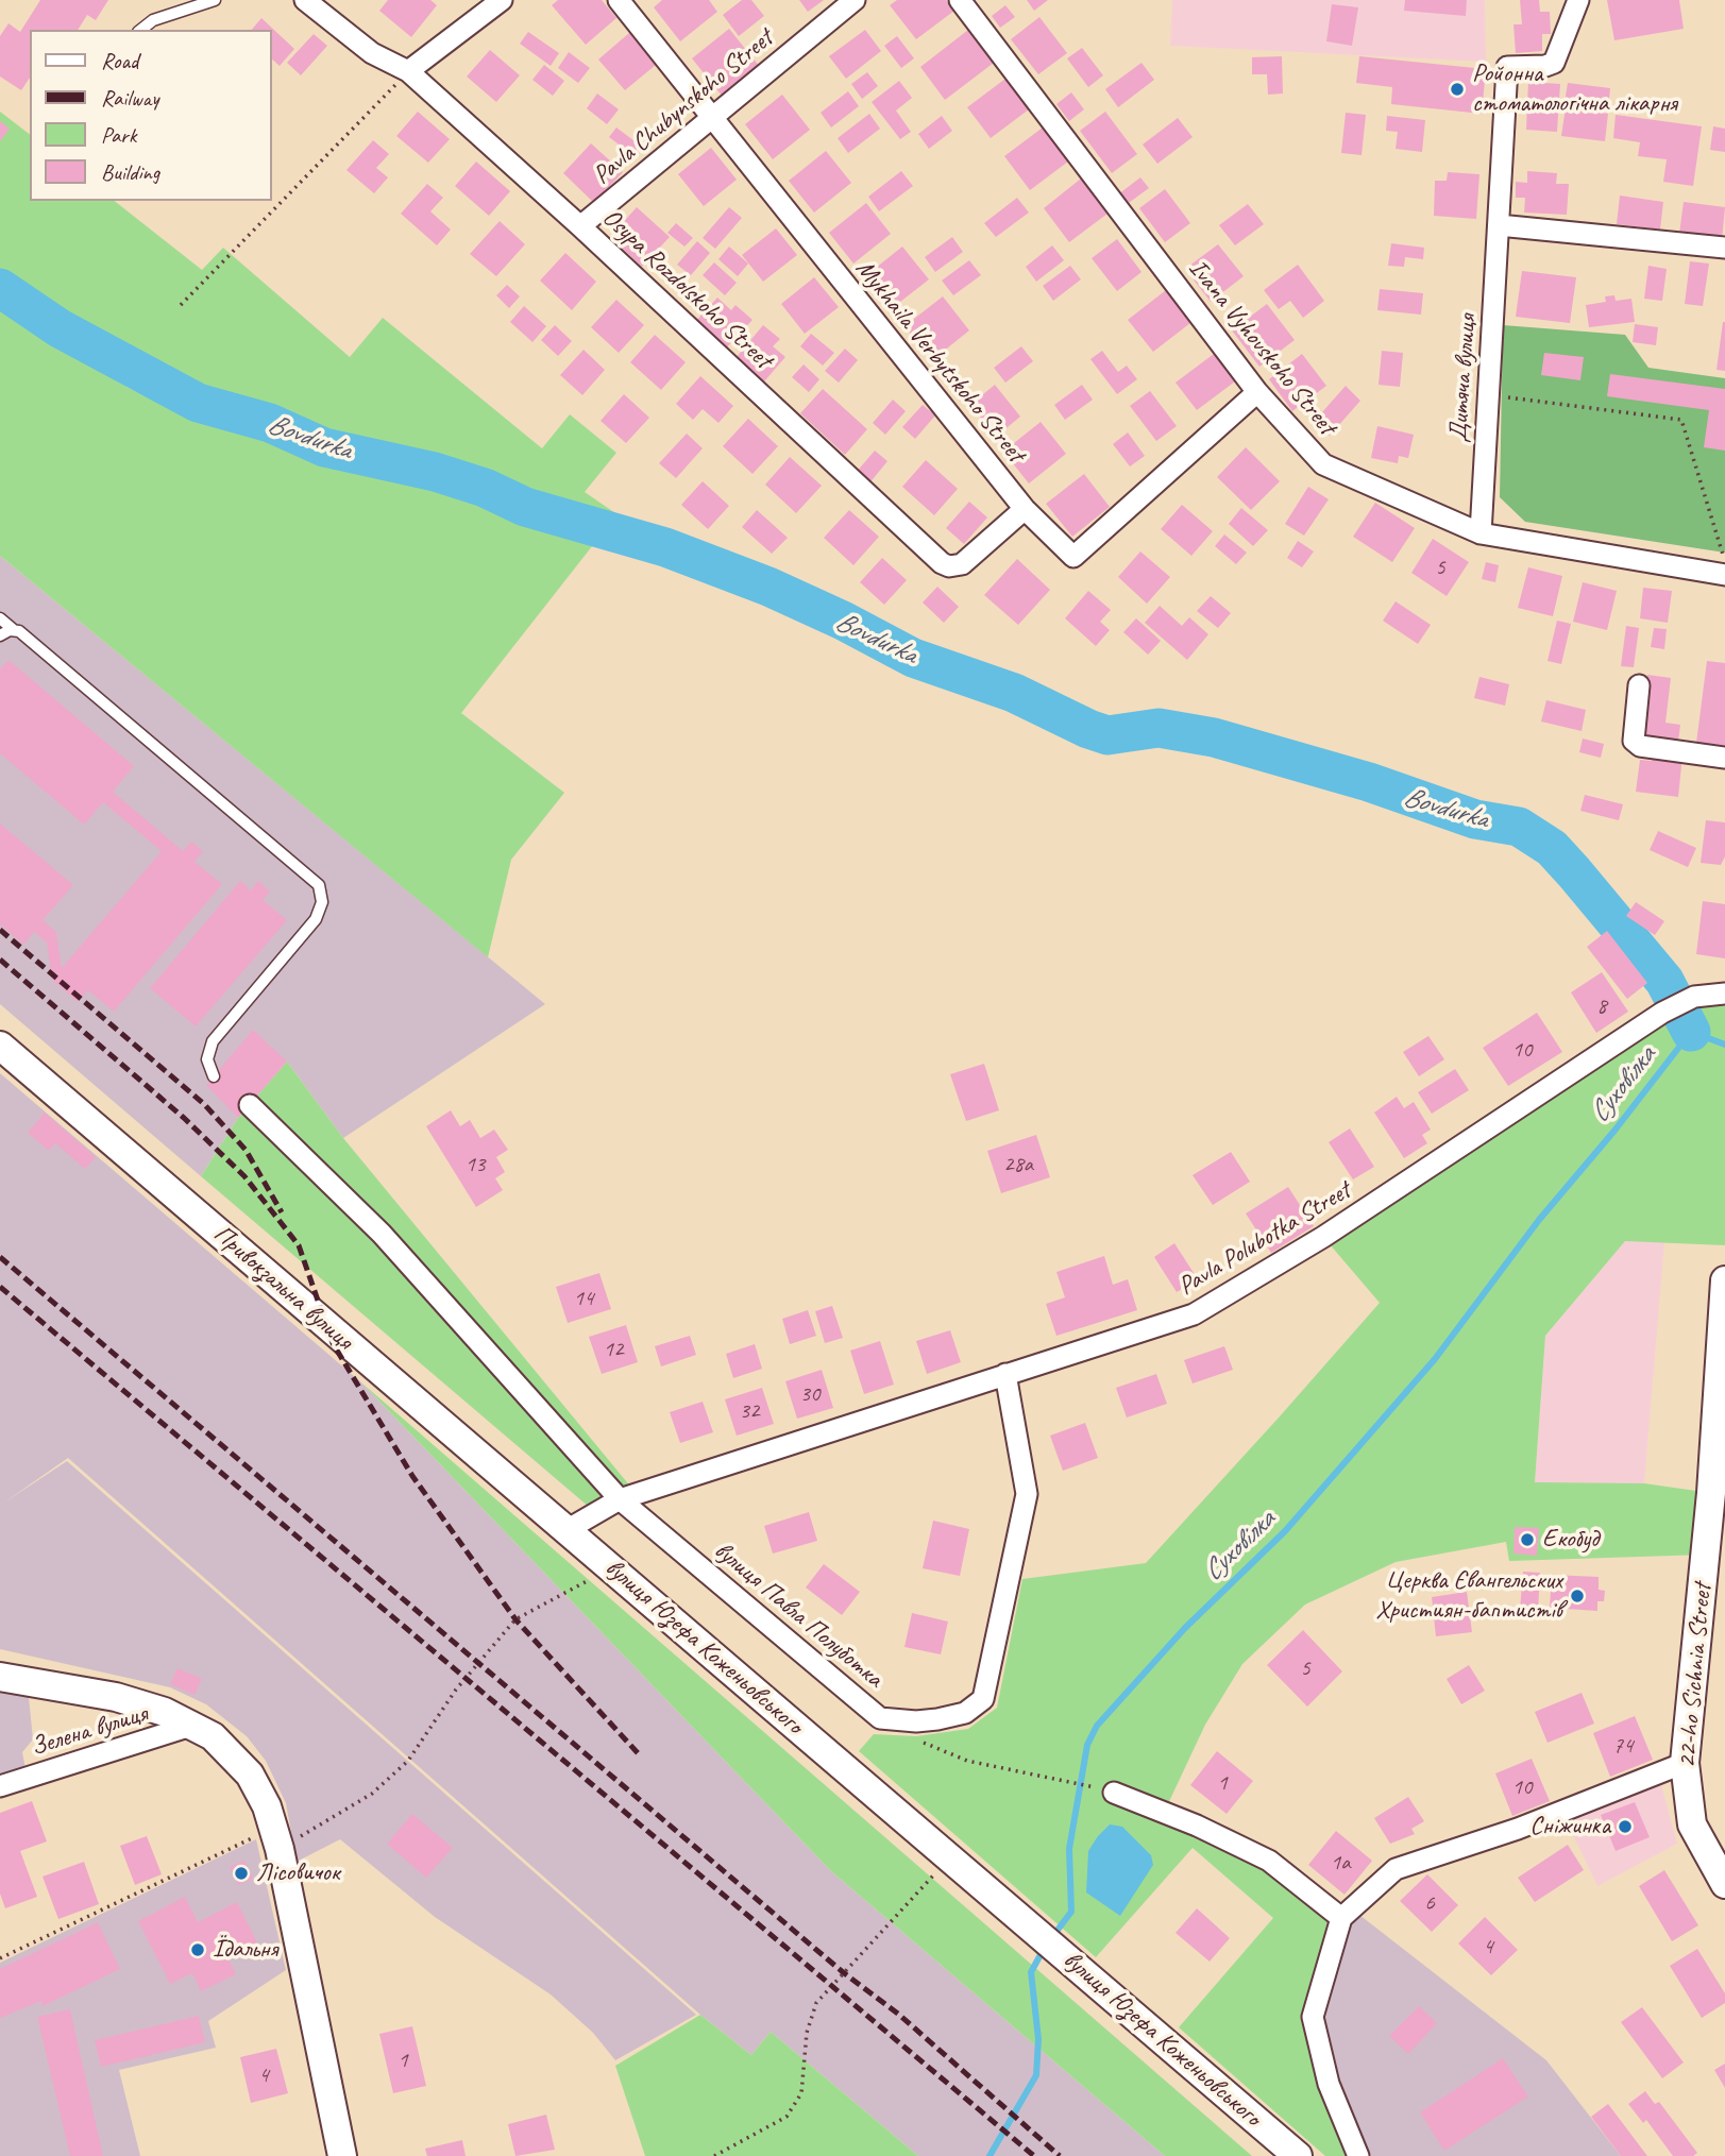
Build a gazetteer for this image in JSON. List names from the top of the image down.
{
  "streets": {
    "main road": ["Привокзальна вулиця", "вулиця Юзефа Коженьовського", "22-ho Sichnia Street"],
    "street": [
      "Pavla Chubynskoho Street",
      "Osypa Rozdolskoho Street",
      "Ivana Vyhovskoho Street",
      "Mykhaila Verbytskoho Street",
      "Дитяча вулиця",
      "Pavla Polubotka Street",
      "вулиця Павла Полуботка",
      "Зелена вулиця"
    ]
  },
  "crossings": [
    ["Pavla Chubynskoho Street", "Osypa Rozdolskoho Street"],
    ["Pavla Chubynskoho Street", "Mykhaila Verbytskoho Street"],
    ["Osypa Rozdolskoho Street", "Mykhaila Verbytskoho Street"],
    ["Ivana Vyhovskoho Street", "Mykhaila Verbytskoho Street"],
    ["Ivana Vyhovskoho Street", "Дитяча вулиця"],
    ["Pavla Polubotka Street", "вулиця Павла Полуботка"],
    ["Привокзальна вулиця", "вулиця Юзефа Коженьовського"]
  ],
  "water": ["Bovdurka", "Суховілка"],
  "places": [
    "Ройонна стоматологічна лікарня",
    "Екобуд",
    "Церква Євангельских Християн-баптистів",
    "Сніжинка",
    "Лісовичок",
    "Їдальня"
  ],
  "house_numbers": [
    "5",
    "8",
    "10",
    "13",
    "28а",
    "14",
    "12",
    "30",
    "32",
    "5",
    "74",
    "1",
    "10",
    "1а",
    "6",
    "4",
    "1",
    "4"
  ],
  "legend": [
    "Road",
    "Railway",
    "Park",
    "Building"
  ]
}
